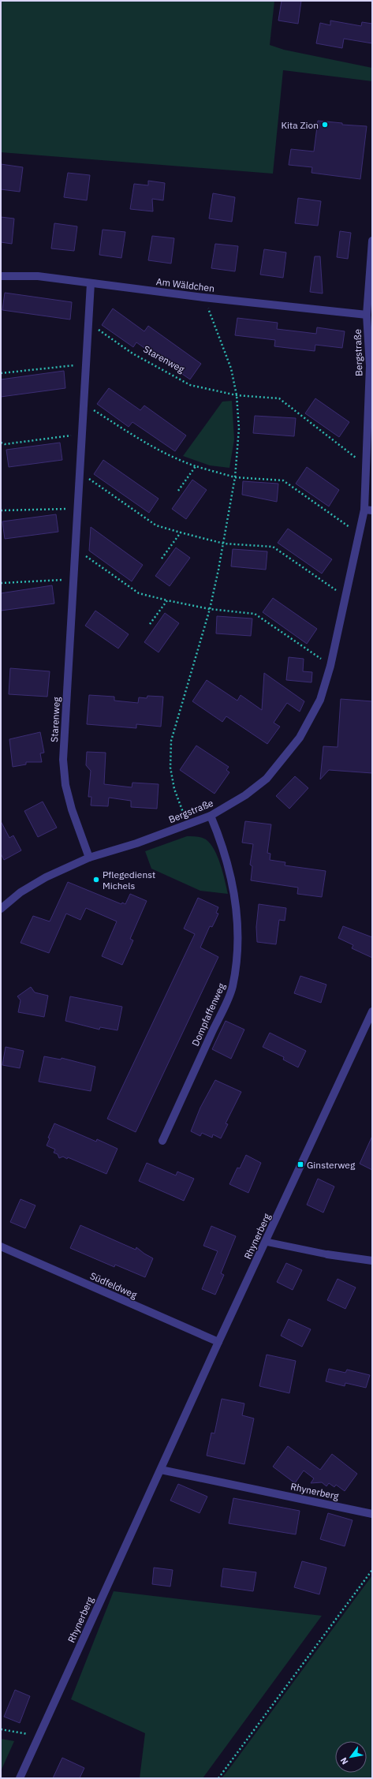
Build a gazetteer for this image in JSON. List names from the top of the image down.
{
  "streets": {
    "street": [
      "Am Wäldchen",
      "Bergstraße",
      "Starenweg",
      "Dompfaffenweg",
      "Rhynerberg",
      "Südfeldweg"
    ]
  },
  "crossings": [
    ["Am Wäldchen", "Bergstraße"],
    ["Am Wäldchen", "Starenweg"],
    ["Bergstraße", "Starenweg"],
    ["Bergstraße", "Dompfaffenweg"],
    ["Rhynerberg", "Südfeldweg"]
  ],
  "places": {
    "other": ["Kita Zion", "Pflegedienst Michels"],
    "transit": ["Ginsterweg"]
  },
  "north": "bottom left"
}
